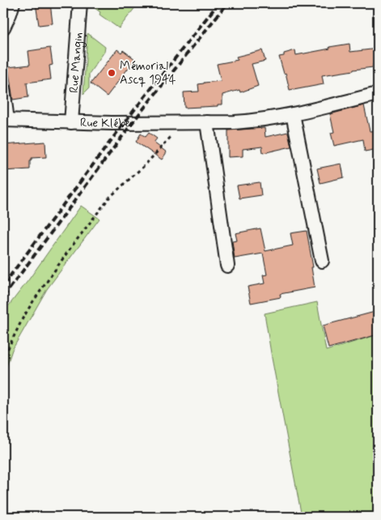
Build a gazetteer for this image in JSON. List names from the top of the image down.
{
  "streets": {
    "street": ["Rue Mangin", "Rue Kléber"]
  },
  "crossings": [
    ["Rue Mangin", "Rue Kléber"]
  ],
  "places": ["Mémorial Ascq 1944"]
}
